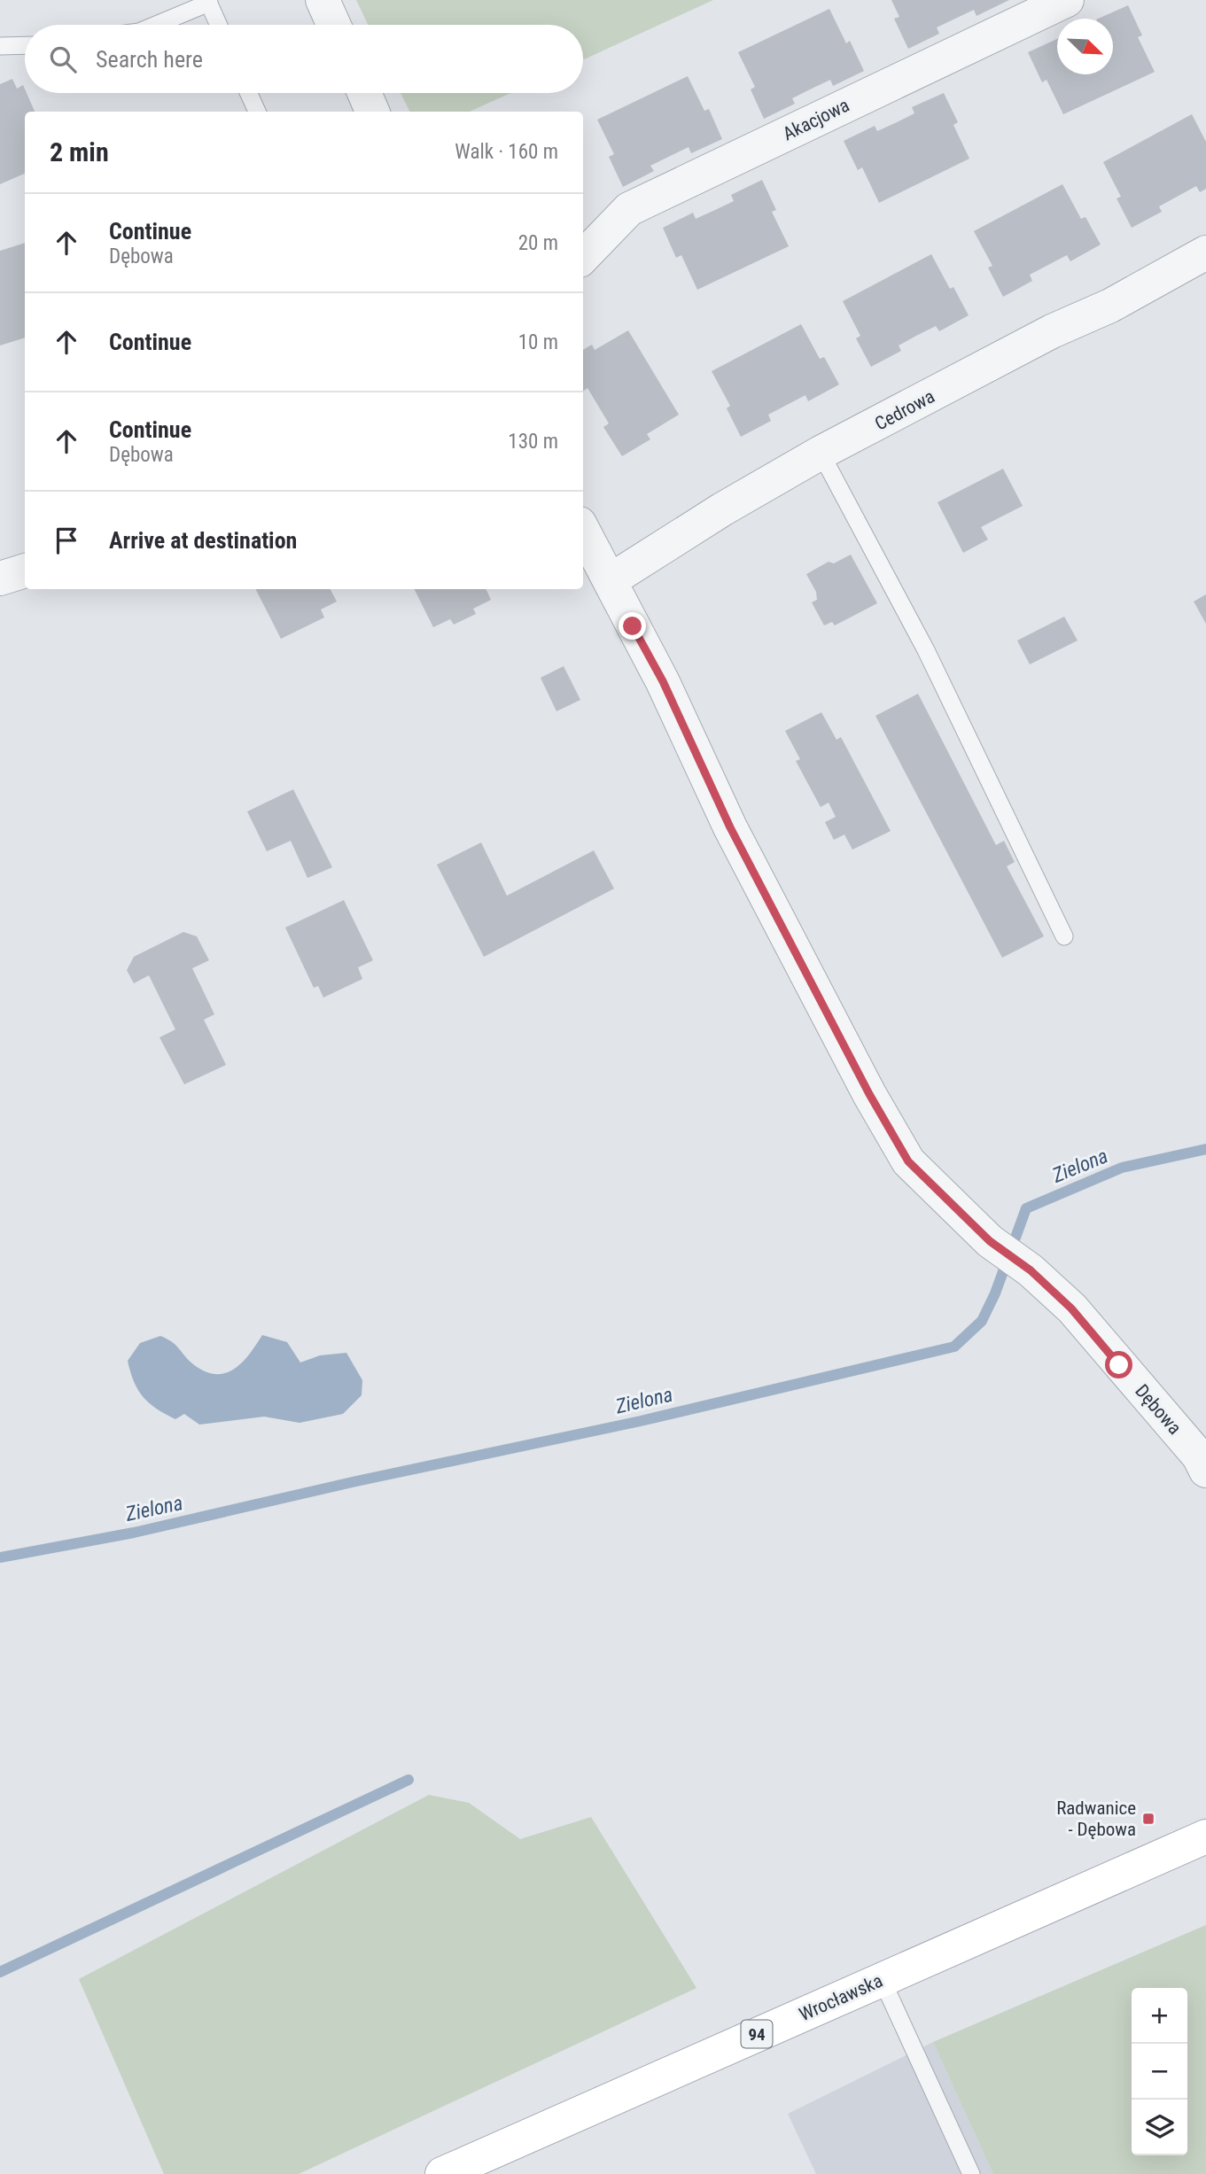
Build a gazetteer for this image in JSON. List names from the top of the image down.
{
  "streets": {
    "main road": ["Wrocławska", "94"],
    "street": ["Akacjowa", "Cedrowa", "Dębowa"]
  },
  "crossings": [
    ["Cedrowa", "Dębowa"]
  ],
  "water": ["Zielona"],
  "places": {
    "transit": ["Radwanice - Dębowa"]
  },
  "north": "bottom right",
  "page": {
    "search": "Search here",
    "heading": ["2 min", "Walk · 160 m"],
    "list": [
      ["Continue", "Dębowa", "20 m"],
      ["Continue", "10 m"],
      ["Continue", "Dębowa", "130 m"],
      "Arrive at destination"
    ],
    "map_buttons": ["+", "−"]
  }
}
